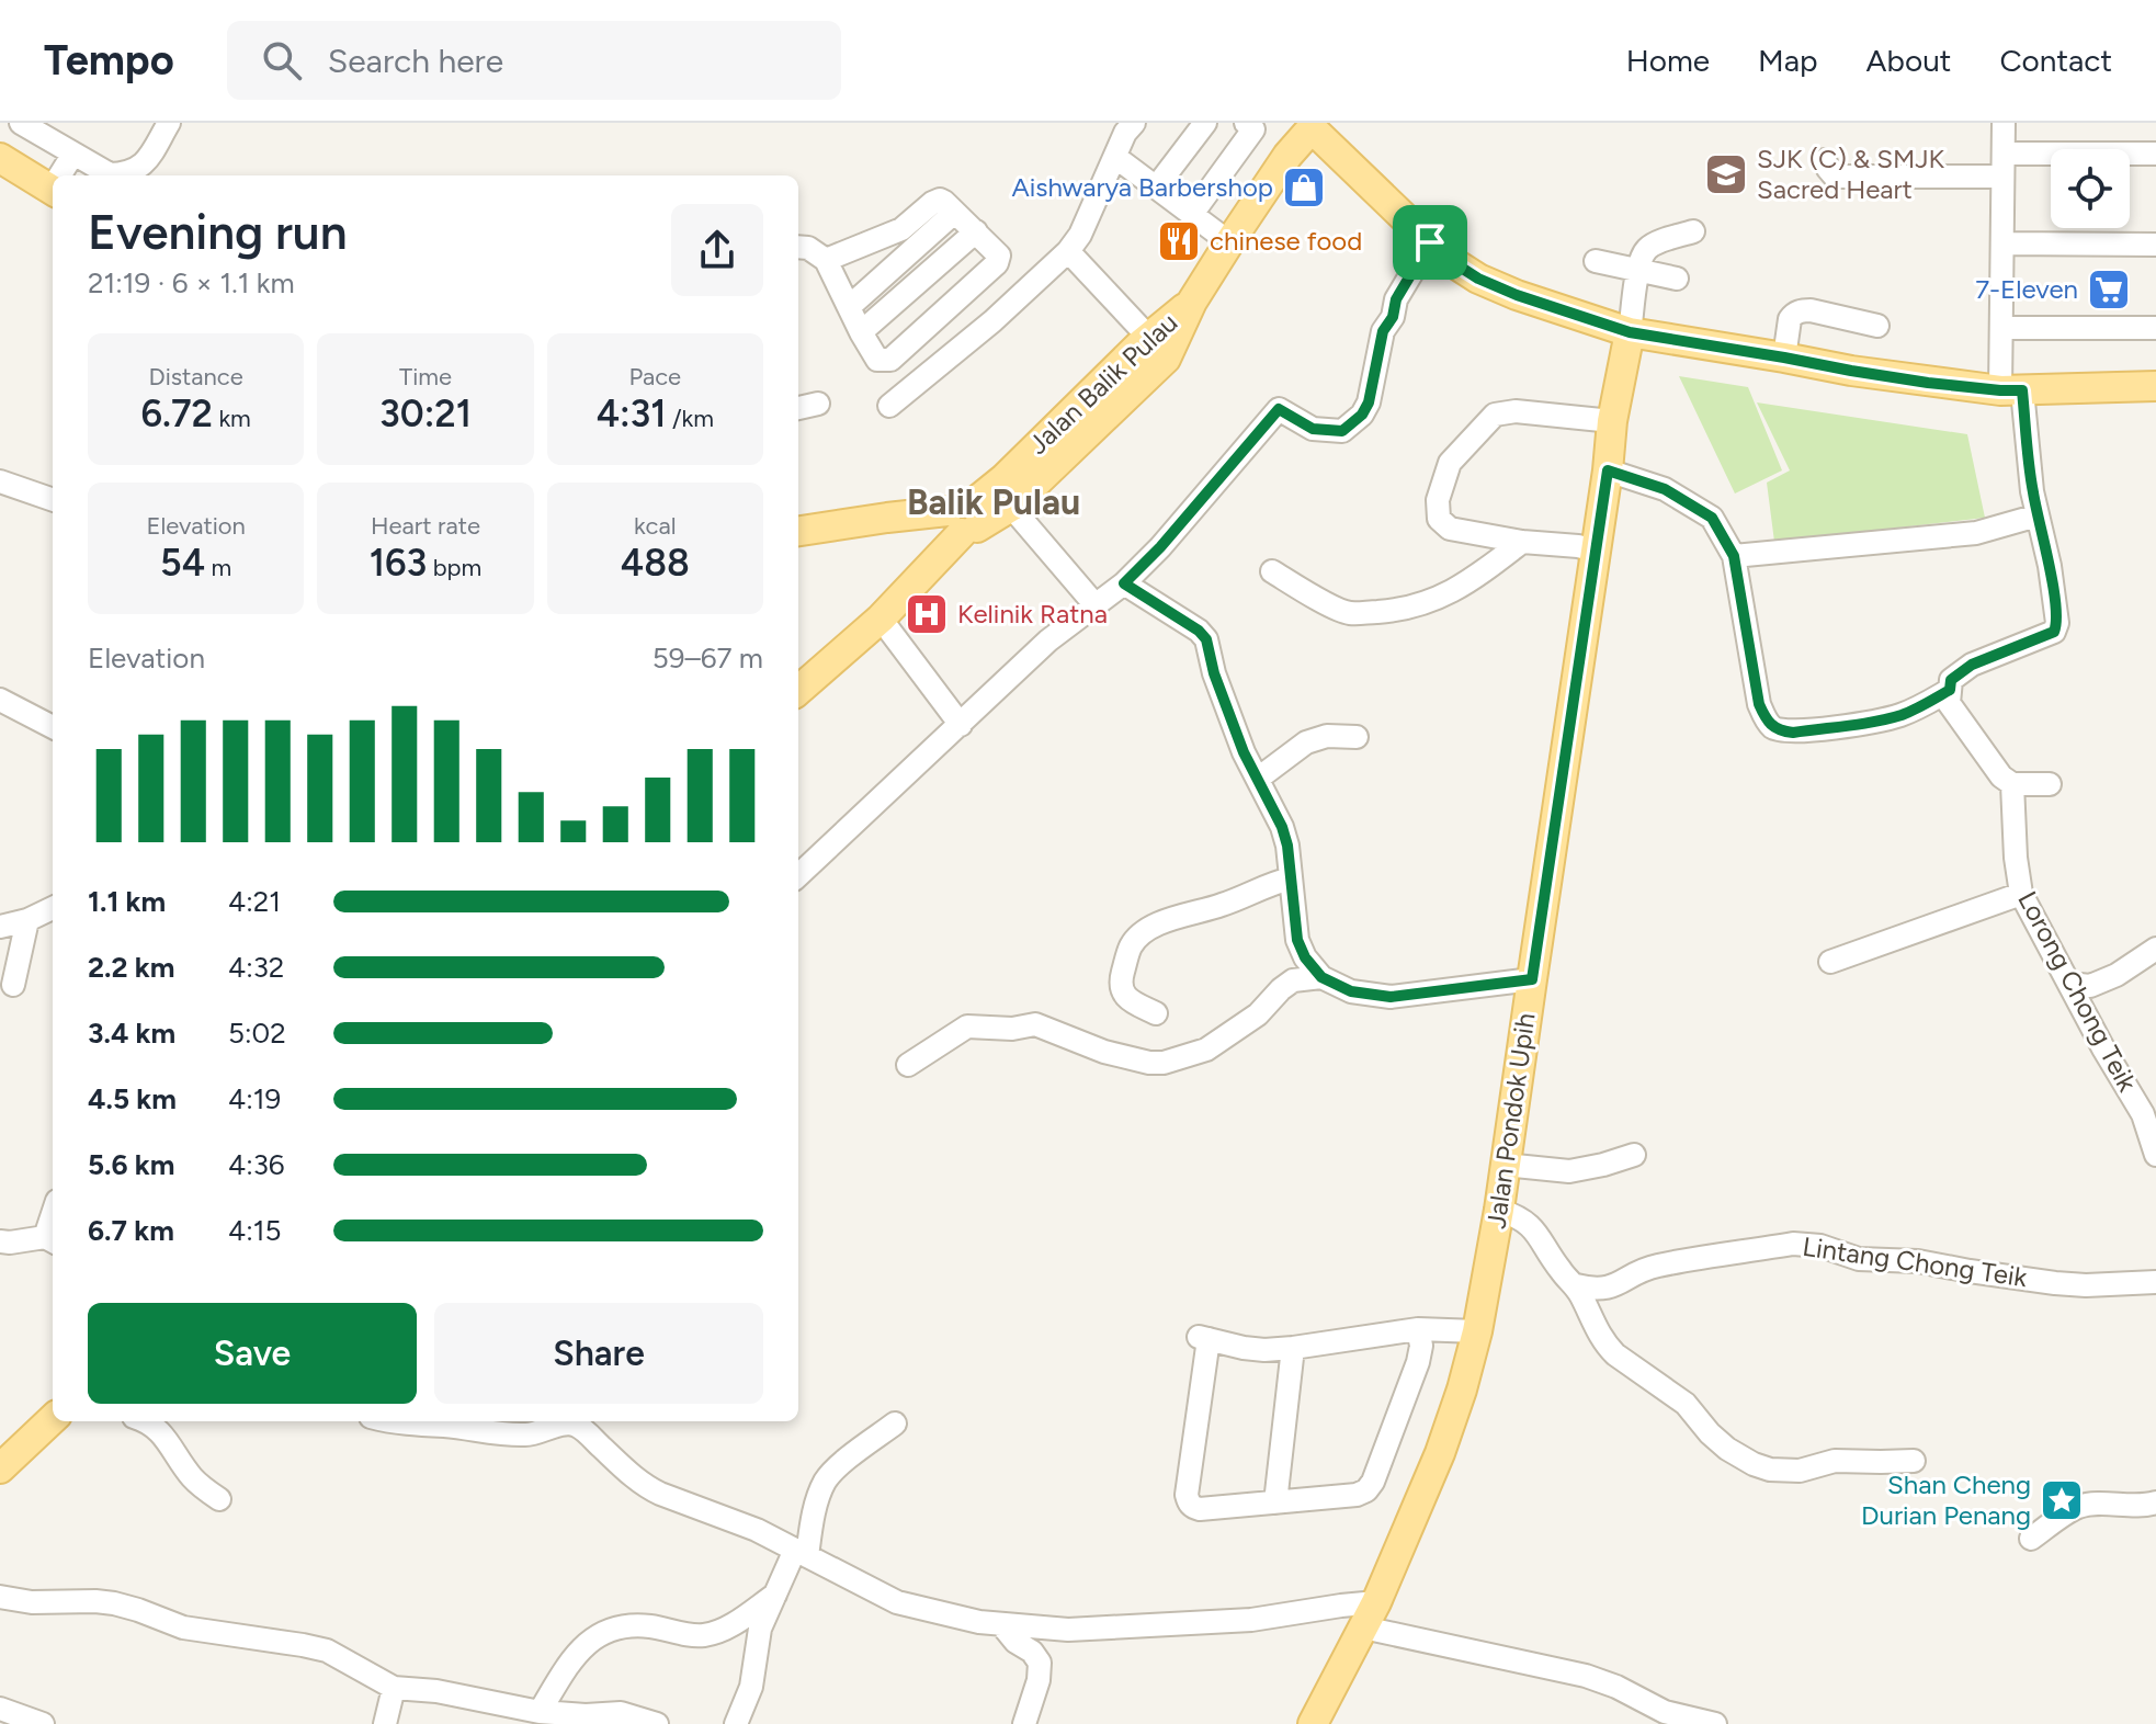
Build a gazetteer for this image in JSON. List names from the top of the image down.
{
  "streets": {
    "main road": ["Jalan Balik Pulau", "Jalan Pondok Upih"],
    "street": ["Lorong Chong Teik", "Lintang Chong Teik"]
  },
  "districts": ["Balik Pulau"],
  "places": {
    "school or university": ["SJK (C) & SMJK Sacred Heart"],
    "shop": ["Aishwarya Barbershop"],
    "restaurant": ["chinese food"],
    "supermarket": ["7-Eleven"],
    "hospital": ["Kelinik Ratna"],
    "place": ["Shan Cheng Durian Penang"]
  },
  "page": {
    "header": "Tempo",
    "search": "Search here",
    "nav": [
      "Home",
      "Map",
      "About",
      "Contact"
    ],
    "heading": ["Evening run", "21:19 · 6 × 1.1 km"],
    "stats": [
      ["Distance", "6.72 km"],
      ["Time", "30:21"],
      ["Pace", "4:31 /km"],
      ["Elevation", "54 m"],
      ["Heart rate", "163 bpm"],
      ["kcal", "488"]
    ],
    "chart": ["Elevation", "59–67 m"],
    "list": [
      {
        "name": "1.1 km",
        "note": "4:21"
      },
      {
        "name": "2.2 km",
        "note": "4:32"
      },
      {
        "name": "3.4 km",
        "note": "5:02"
      },
      {
        "name": "4.5 km",
        "note": "4:19"
      },
      {
        "name": "5.6 km",
        "note": "4:36"
      },
      {
        "name": "6.7 km",
        "note": "4:15"
      }
    ],
    "buttons": ["Save", "Share"]
  }
}
